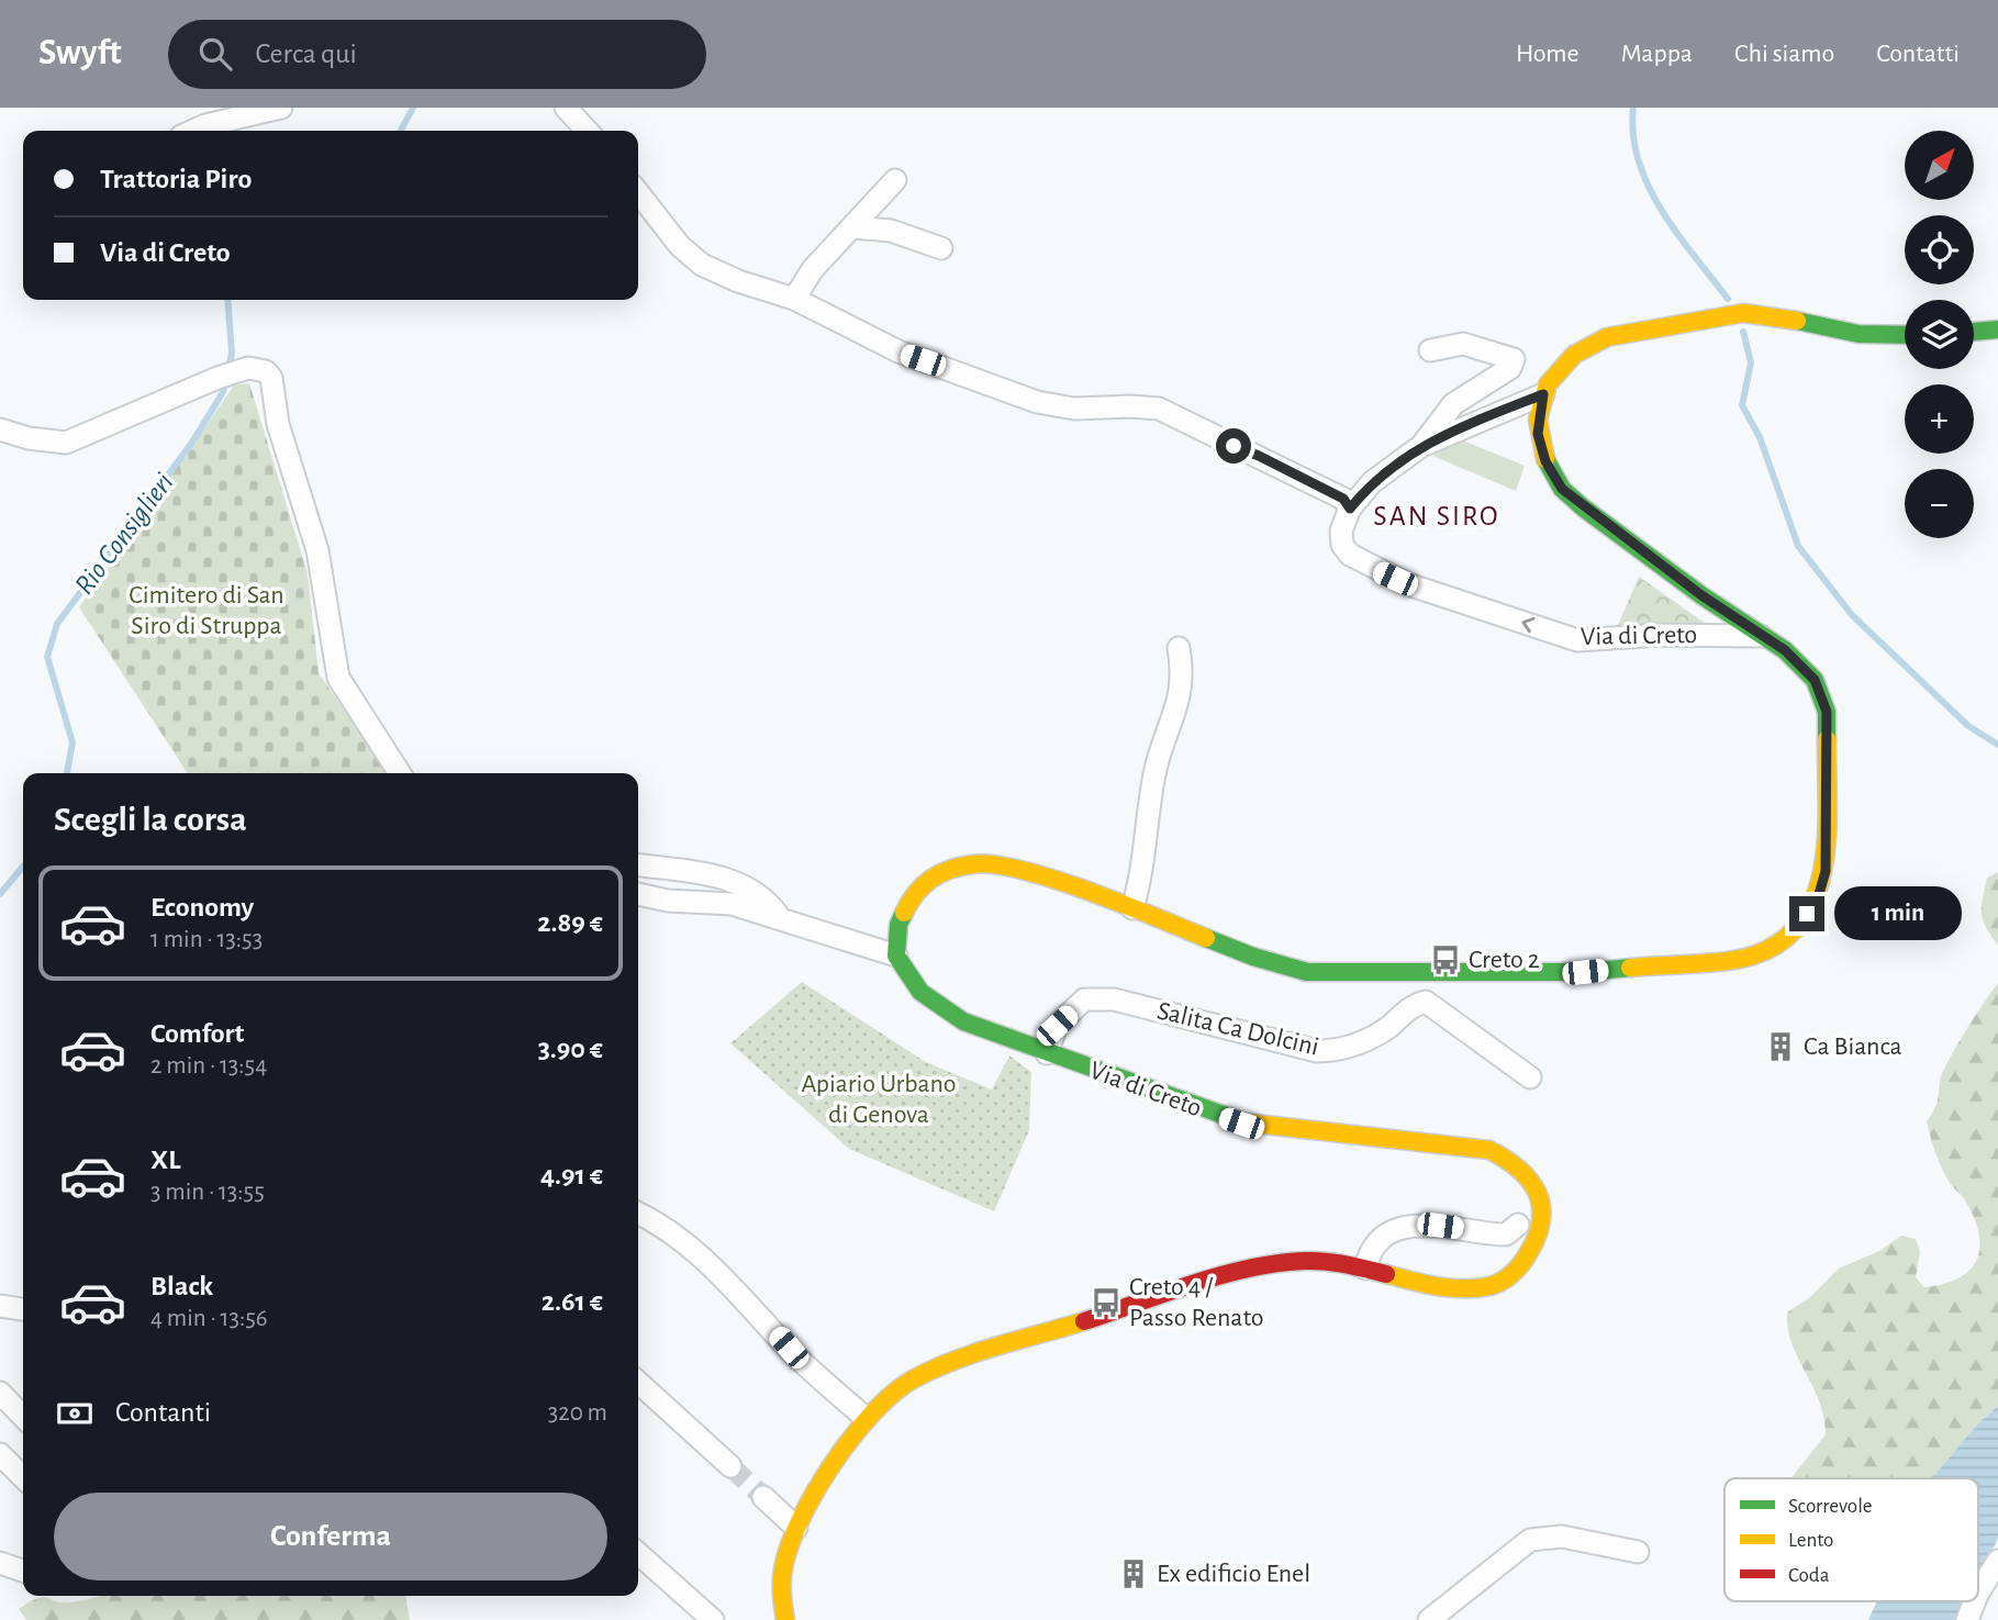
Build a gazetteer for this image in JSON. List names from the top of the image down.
{
  "streets": {
    "main road": ["Via di Creto"],
    "street": ["Salita Ca Dolcini"]
  },
  "crossings": [
    ["Via di Creto", "Salita Ca Dolcini"]
  ],
  "districts": ["SAN SIRO"],
  "water": ["Rio Consiglieri"],
  "parks": ["Cimitero di San Siro di Struppa", "Apiario Urbano di Genova"],
  "places": {
    "bus stop": ["Creto 2", "Creto 4 / Passo Renato"],
    "building": ["Ca Bianca", "Ex edificio Enel"]
  },
  "legend": ["Scorrevole", "Lento", "Coda"],
  "north": "top right",
  "page": {
    "header": "Swyft",
    "search": "Cerca qui",
    "nav": [
      "Home",
      "Mappa",
      "Chi siamo",
      "Contatti"
    ],
    "map_buttons": ["+", "−"],
    "banner": ["Trattoria Piro", "Via di Creto"],
    "heading": "Scegli la corsa",
    "list": [
      {
        "name": "Economy",
        "note": "1 min · 13:53",
        "value": "2.89 €"
      },
      {
        "name": "Comfort",
        "note": "2 min · 13:54",
        "value": "3.90 €"
      },
      {
        "name": "XL",
        "note": "3 min · 13:55",
        "value": "4.91 €"
      },
      {
        "name": "Black",
        "note": "4 min · 13:56",
        "value": "2.61 €"
      }
    ],
    "bubble": "1 min",
    "pay": ["Contanti", "320 m"],
    "buttons": "Conferma"
  }
}
